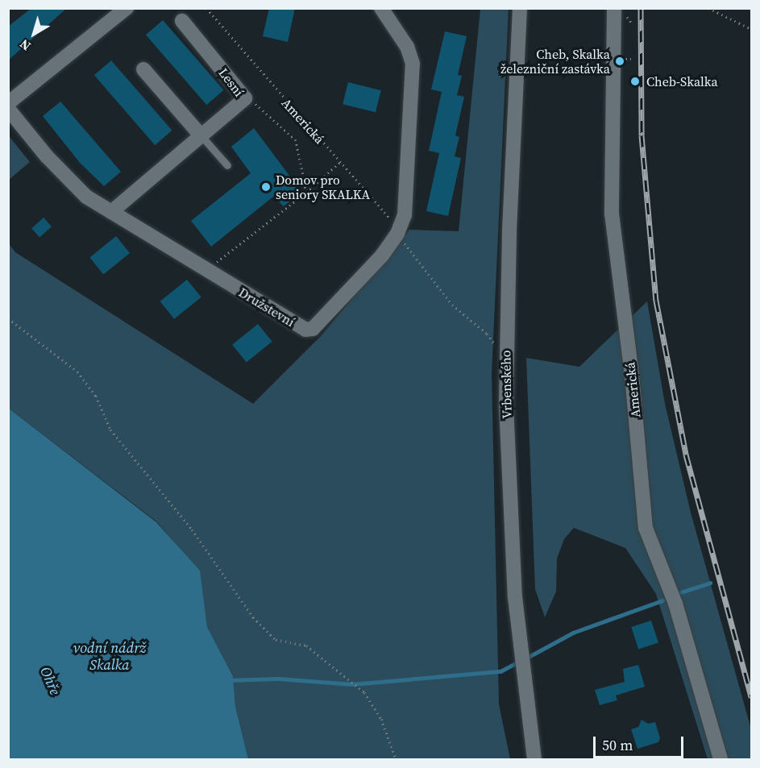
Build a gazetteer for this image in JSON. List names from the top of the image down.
{
  "streets": {
    "street": [
      "Lesní",
      "Americká",
      "Družstevní",
      "Vrbenského"
    ]
  },
  "crossings": [
    ["Lesní", "Družstevní"],
    ["Americká", "Družstevní"],
    ["Americká", "Vrbenského"]
  ],
  "water": ["vodní nádrž Skalka", "Ohře"],
  "places": ["Cheb, Skalka železniční zastávka", "Cheb-Skalka", "Domov pro seniory SKALKA"],
  "scale_bar": "50 m",
  "north": "bottom left"
}
